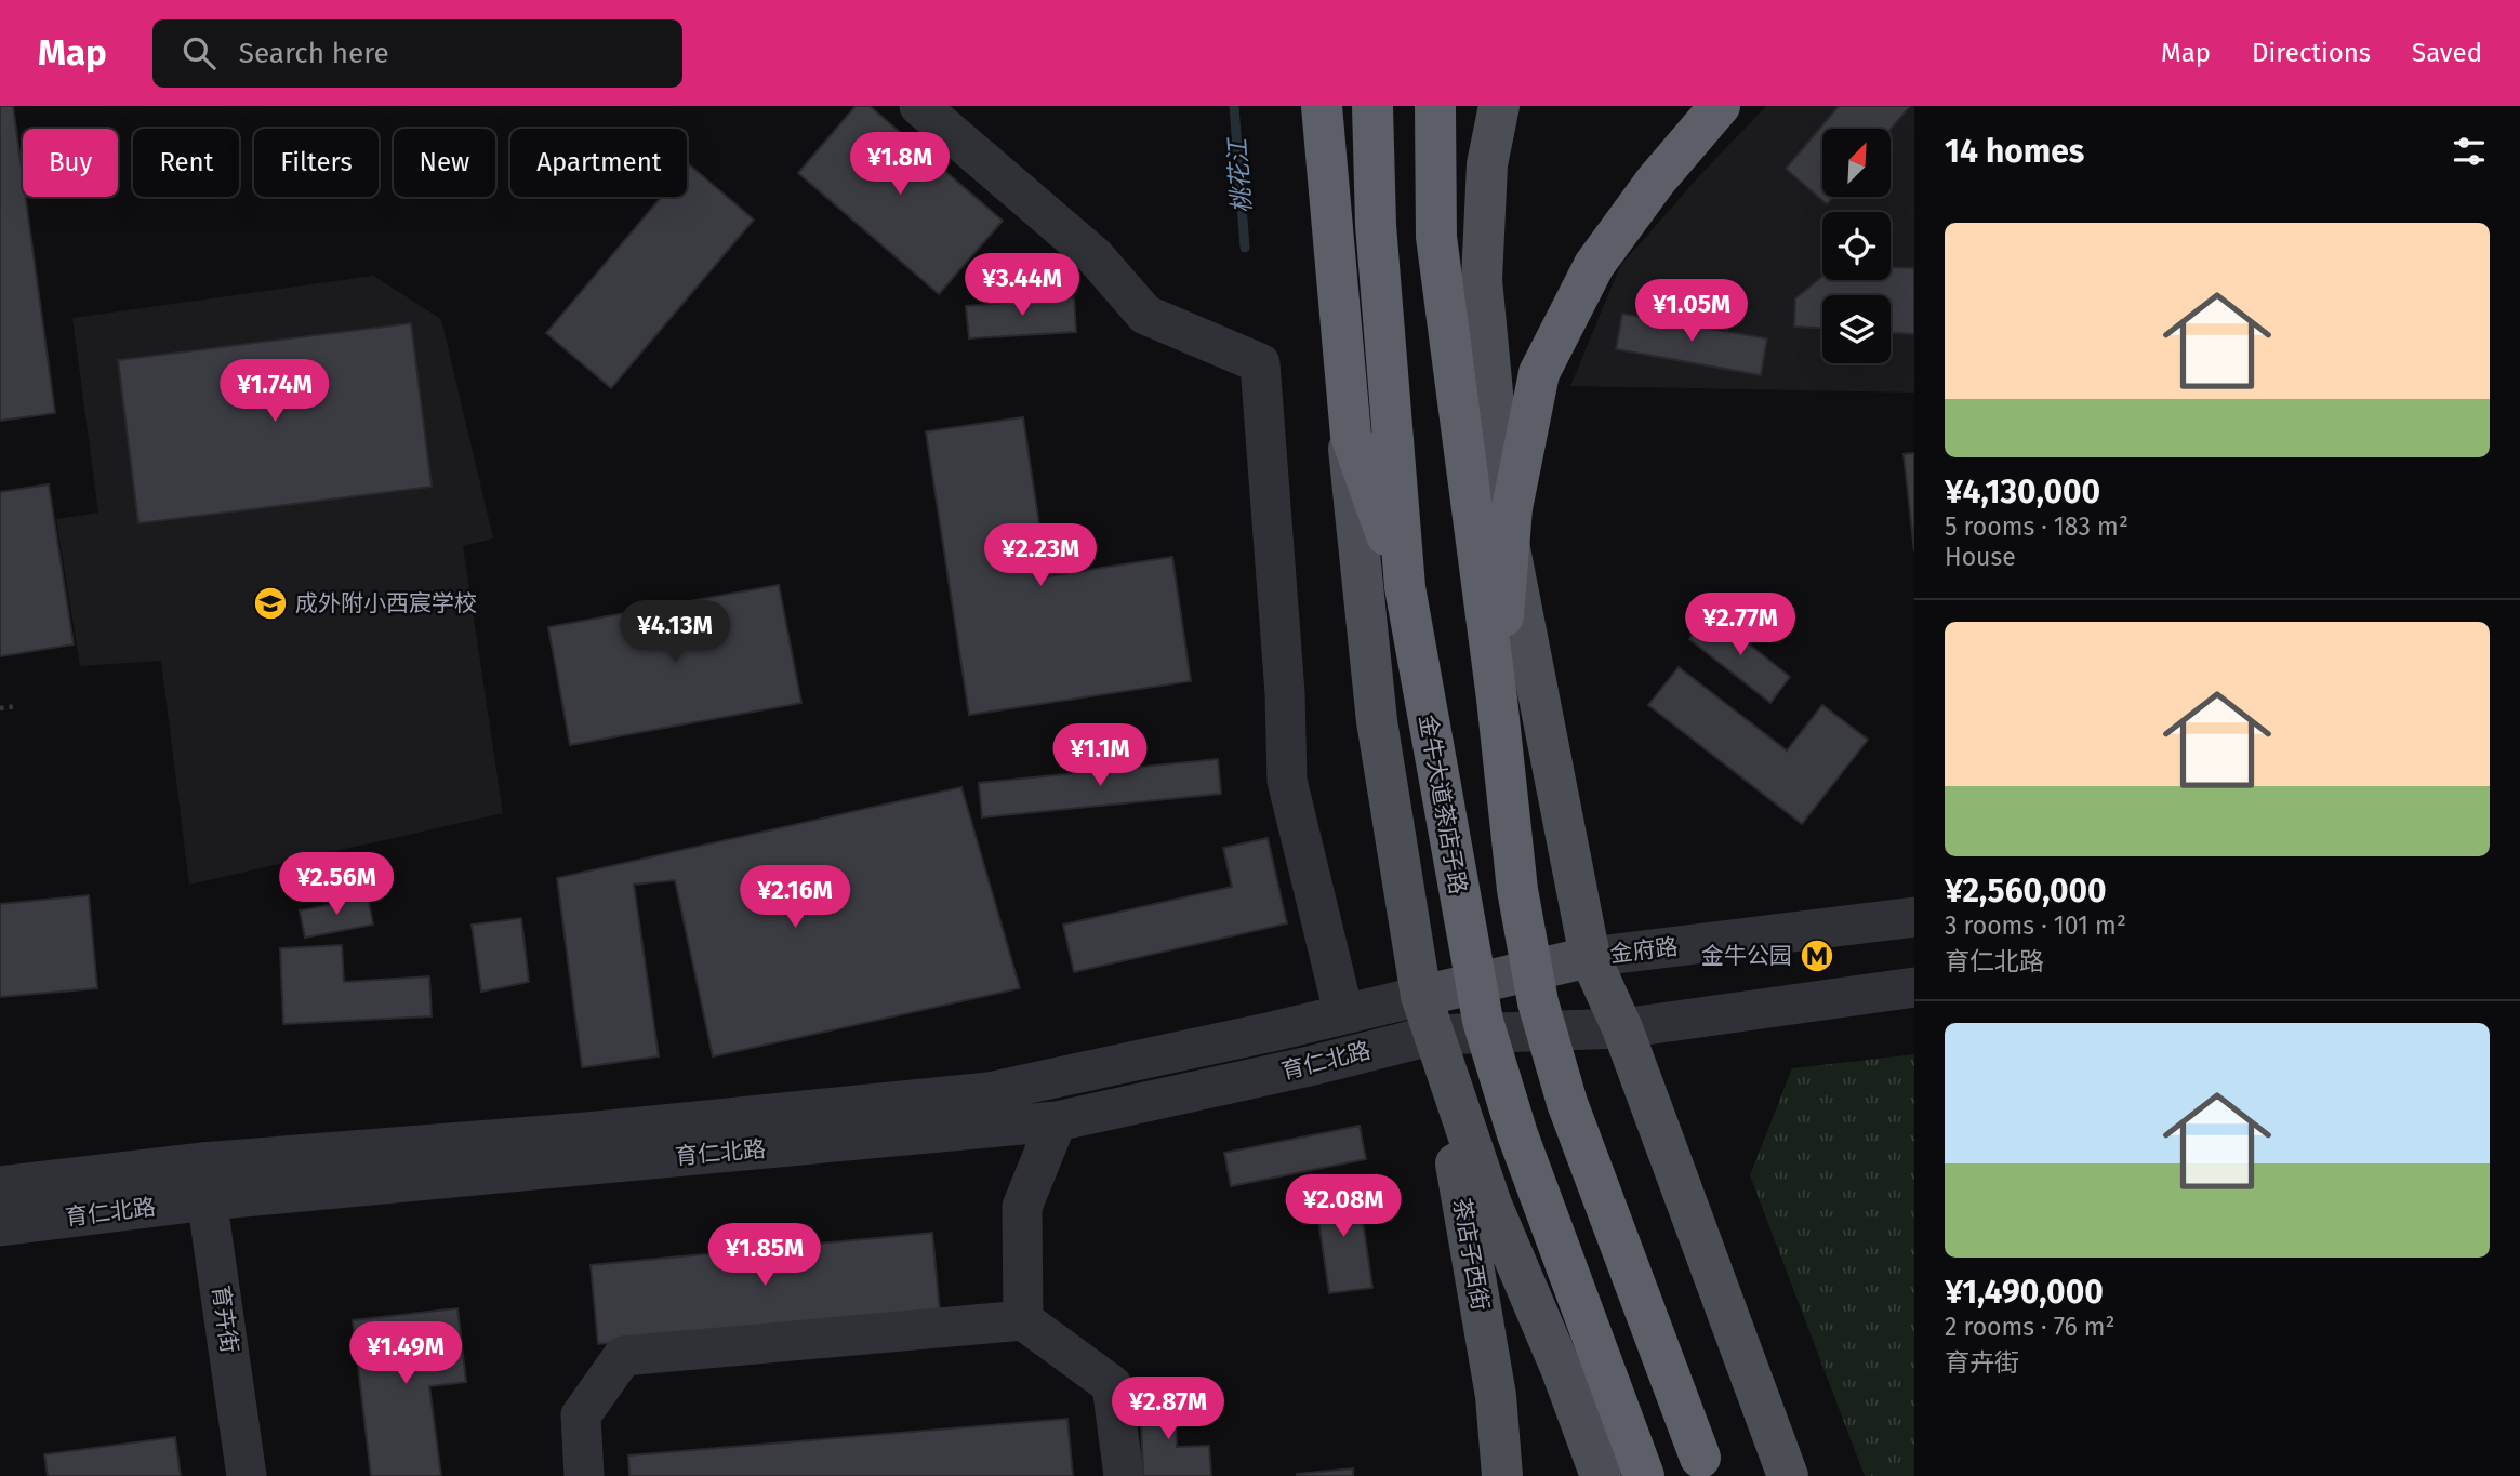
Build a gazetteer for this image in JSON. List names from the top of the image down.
{
  "streets": {
    "highway": ["金牛大道茶店子路"],
    "main road": ["金府路", "茶店子西街"],
    "street": ["育仁北路", "育卉街"]
  },
  "crossings": [
    ["育仁北路", "茶店子西街"],
    ["育仁北路", "育卉街"]
  ],
  "water": ["桃花江"],
  "places": {
    "school or university": ["成外附小西宸学校"],
    "metro station": ["金牛公园"]
  },
  "north": "top right",
  "page": {
    "header": "Map",
    "search": "Search here",
    "nav": ["Map", "Directions", "Saved"],
    "heading": "14 homes",
    "chip": [
      "Buy",
      "Rent",
      "Filters",
      "New",
      "Apartment"
    ],
    "price": [
      "¥1.8M",
      "¥3.44M",
      "¥1.05M",
      "¥1.74M",
      "¥2.23M",
      "¥2.77M",
      "¥4.13M",
      "¥1.1M",
      "¥2.56M",
      "¥2.16M",
      "¥2.08M",
      "¥1.85M",
      "¥1.49M",
      "¥2.87M"
    ],
    "list": [
      {
        "name": "¥4,130,000",
        "note": "5 rooms · 183 m² · House"
      },
      {
        "name": "¥2,560,000",
        "note": "3 rooms · 101 m² · 育仁北路"
      },
      {
        "name": "¥1,490,000",
        "note": "2 rooms · 76 m² · 育卉街"
      }
    ]
  }
}
